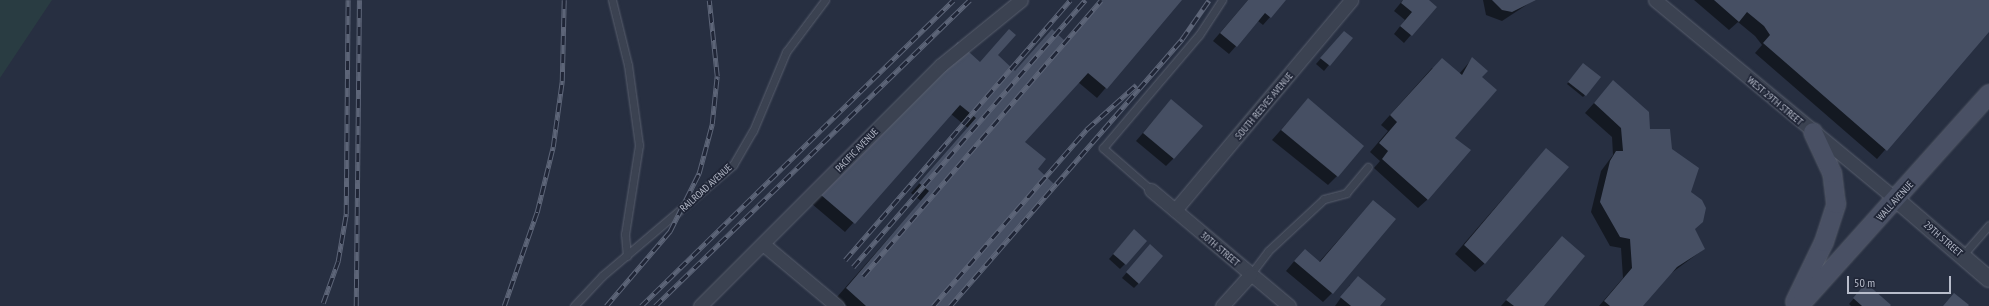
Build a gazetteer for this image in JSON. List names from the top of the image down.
{
  "streets": {
    "main road": ["WALL AVENUE"],
    "street": [
      "WEST 29TH STREET",
      "SOUTH REEVES AVENUE",
      "PACIFIC AVENUE",
      "29TH STREET",
      "30TH STREET"
    ],
    "lane": ["RAILROAD AVENUE"]
  },
  "crossings": [
    ["WEST 29TH STREET", "WALL AVENUE"],
    ["WEST 29TH STREET", "29TH STREET"],
    ["SOUTH REEVES AVENUE", "30TH STREET"],
    ["WALL AVENUE", "29TH STREET"]
  ],
  "scale_bar": "50 m"
}
